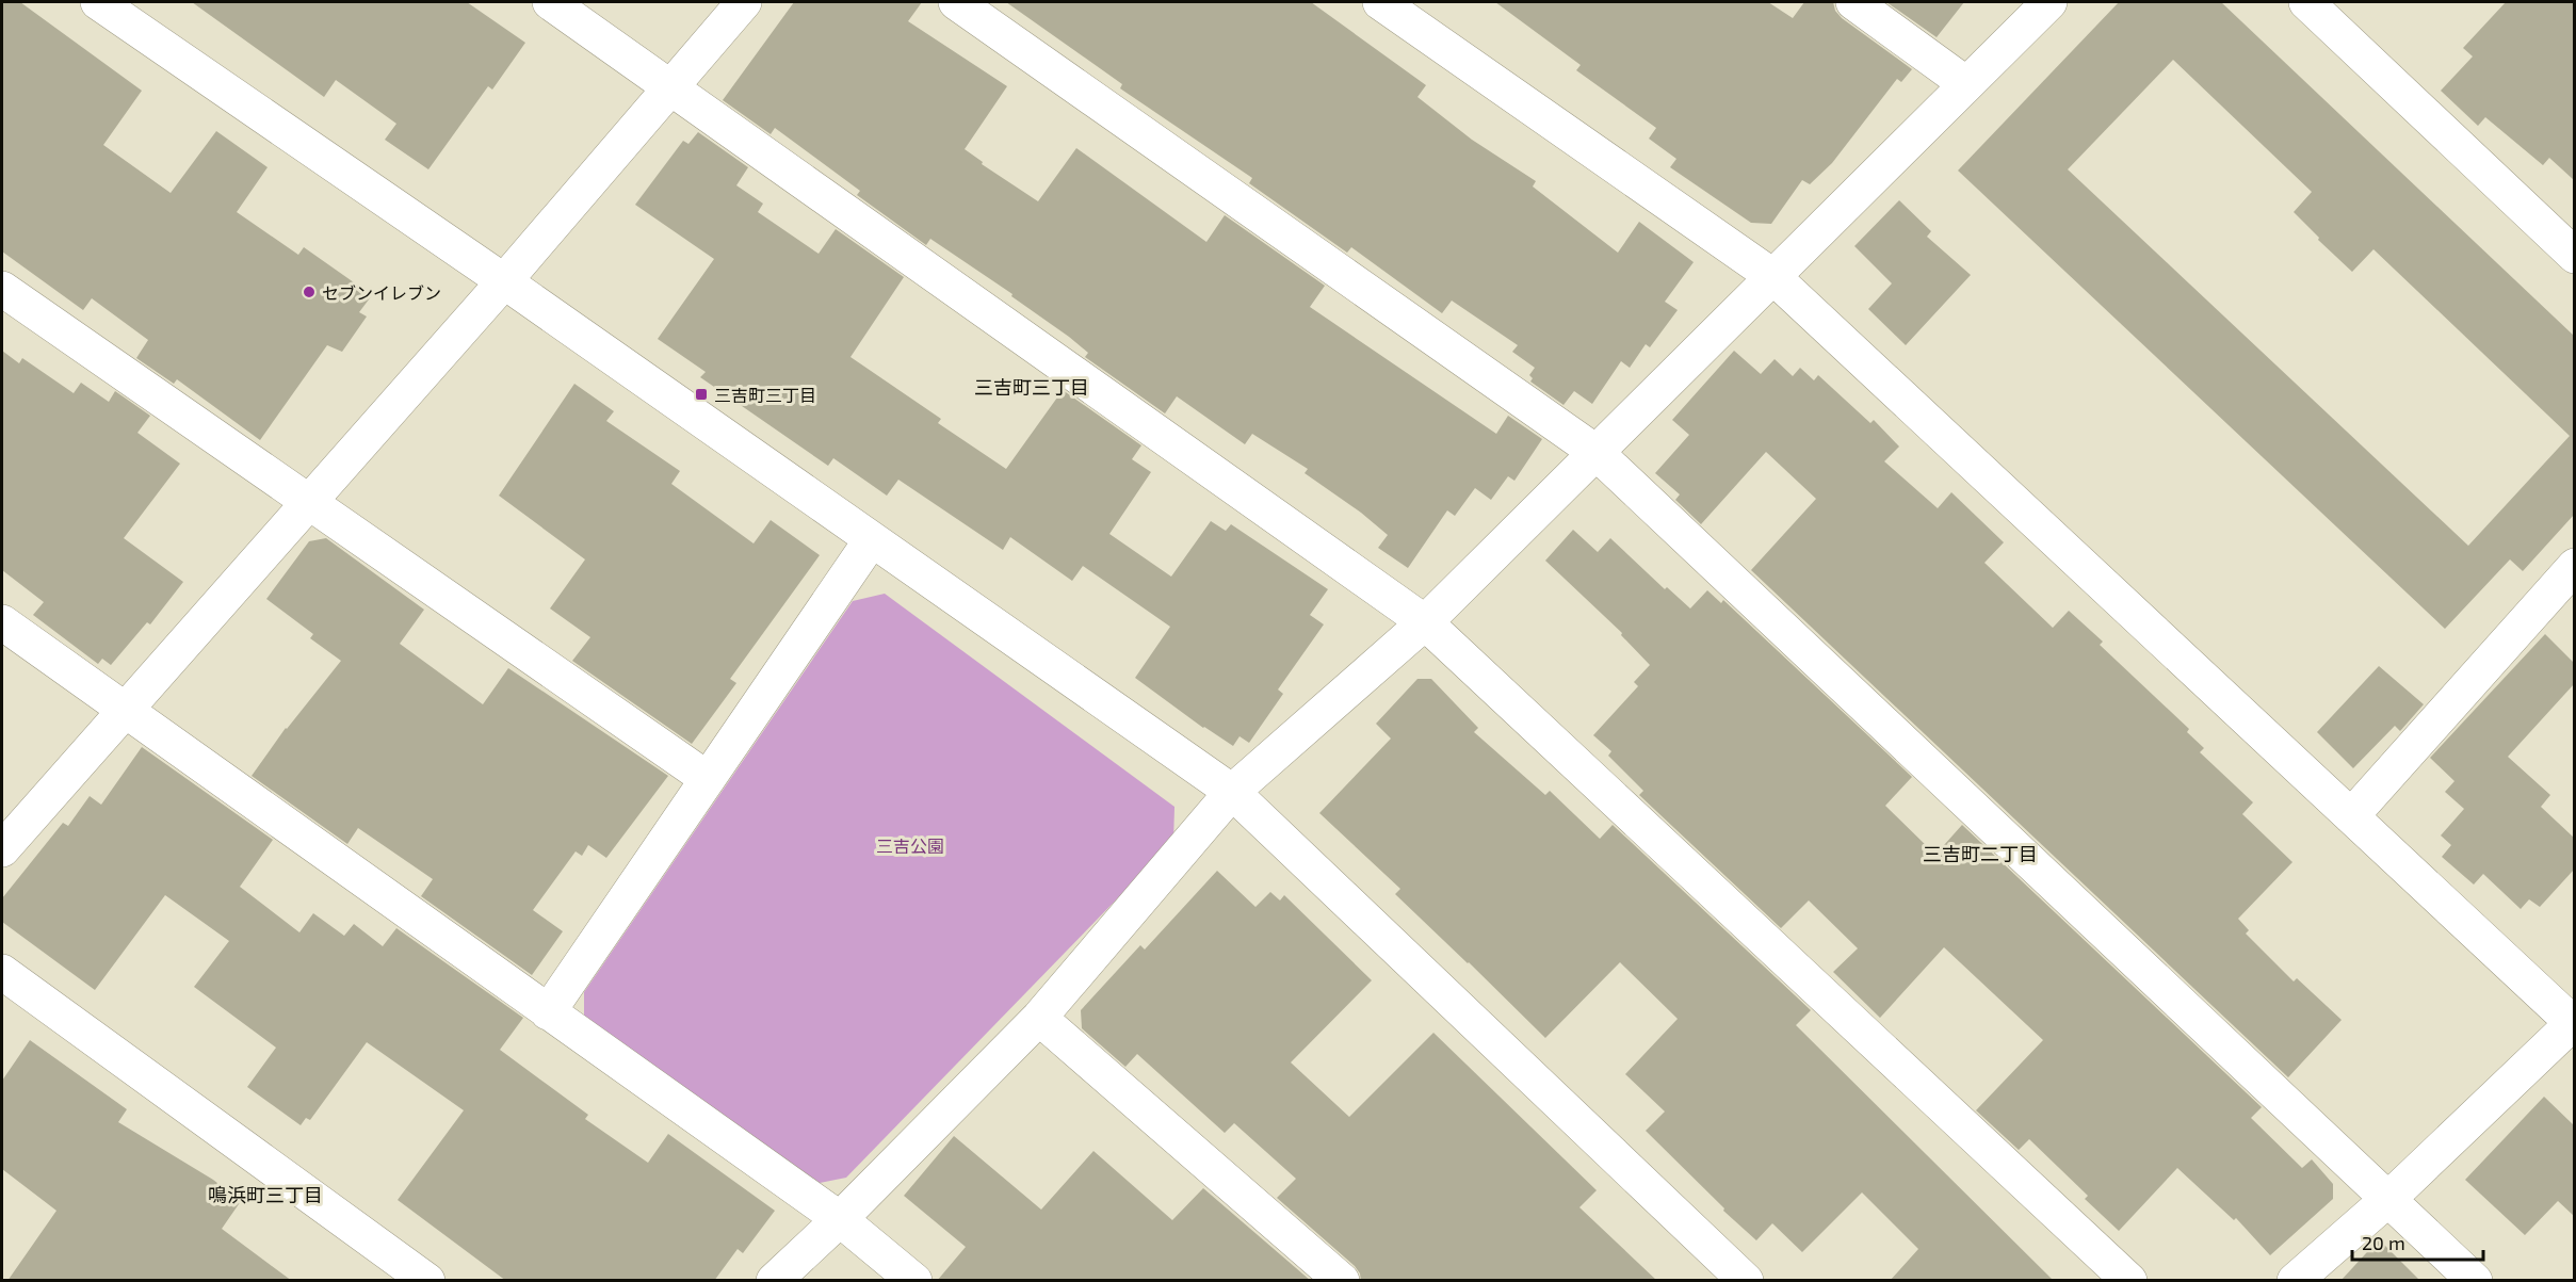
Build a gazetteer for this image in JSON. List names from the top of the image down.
{
  "districts": ["三吉町三丁目", "三吉町二丁目", "鳴浜町三丁目"],
  "parks": ["三吉公園"],
  "places": {
    "other": ["セブンイレブン"],
    "transit": ["三吉町三丁目"]
  },
  "scale_bar": "20 m"
}
